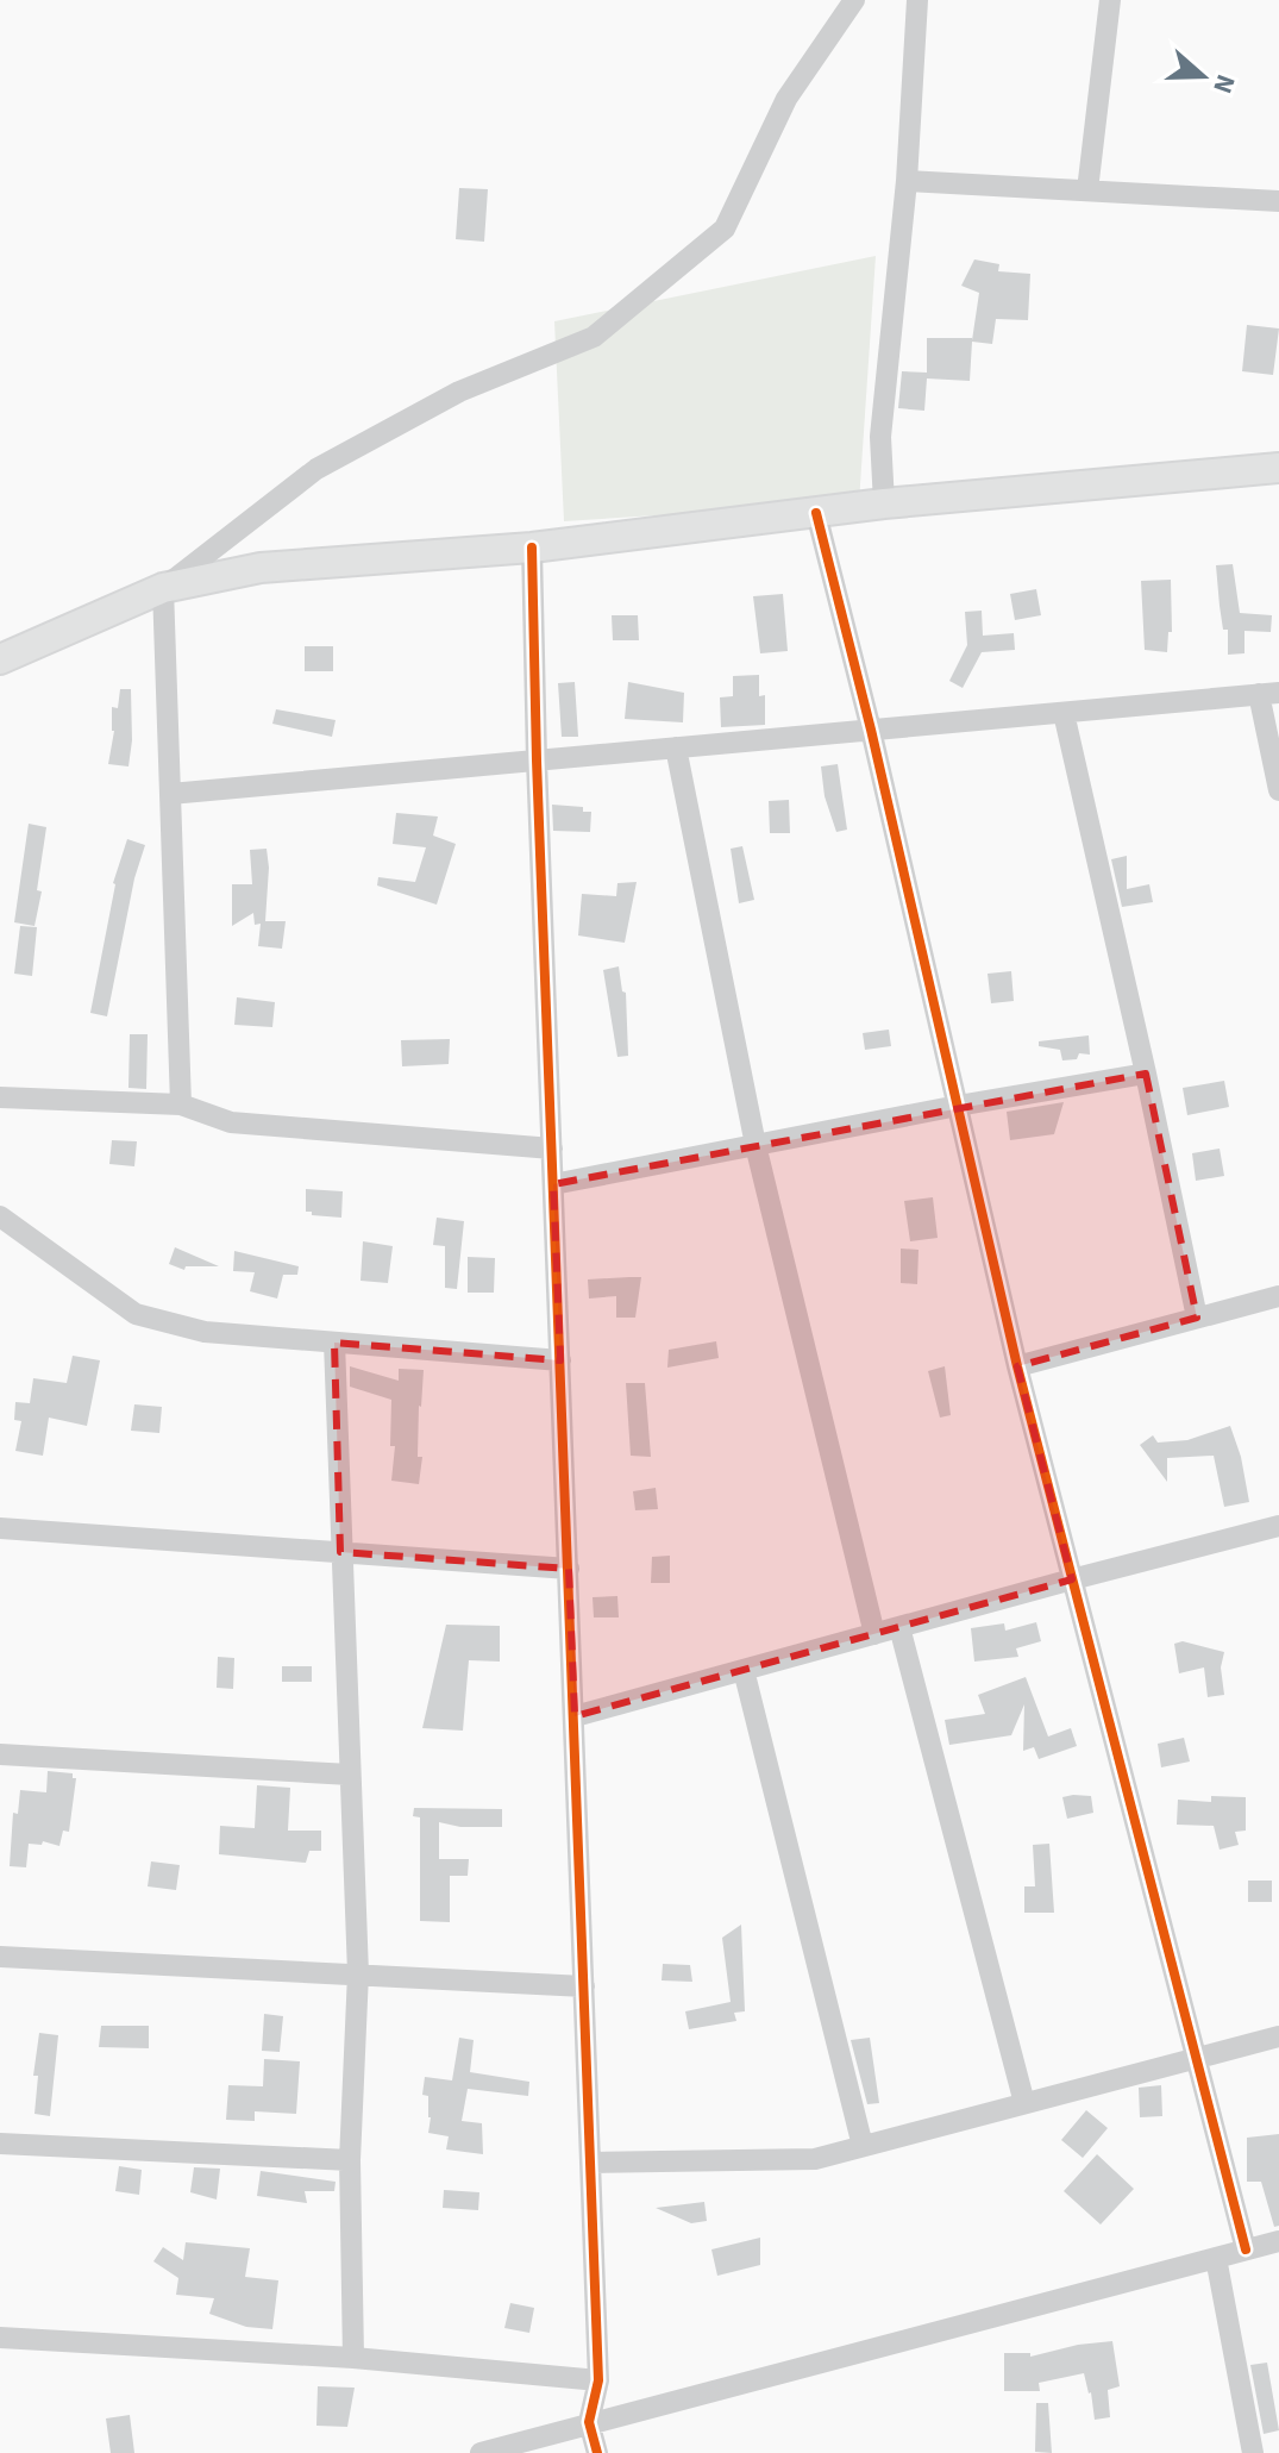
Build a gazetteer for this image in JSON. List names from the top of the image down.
{
  "north": "right"
}
